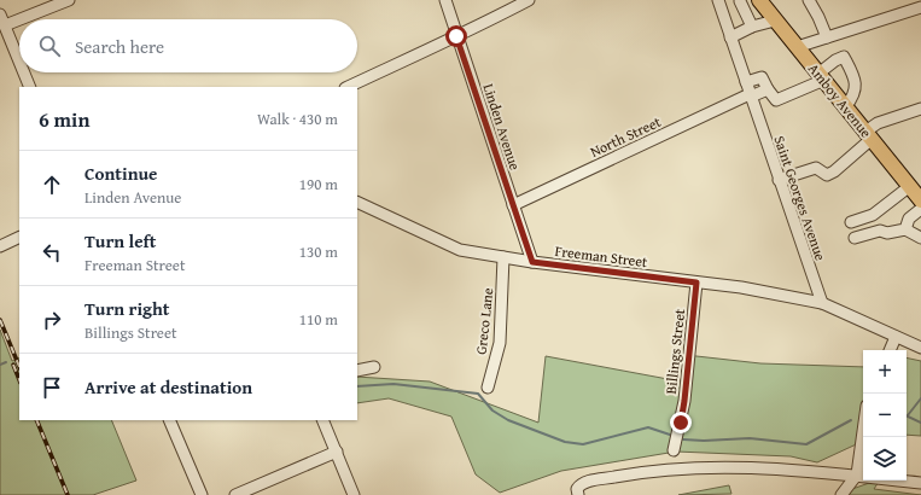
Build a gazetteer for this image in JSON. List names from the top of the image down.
{
  "streets": {
    "main road": ["Amboy Avenue"],
    "street": [
      "Linden Avenue",
      "North Street",
      "Saint Georges Avenue",
      "Freeman Street",
      "Greco Lane",
      "Billings Street"
    ]
  },
  "crossings": [
    ["Linden Avenue", "North Street"],
    ["Linden Avenue", "Freeman Street"],
    ["North Street", "Saint Georges Avenue"],
    ["Saint Georges Avenue", "Freeman Street"],
    ["Freeman Street", "Greco Lane"],
    ["Freeman Street", "Billings Street"]
  ],
  "page": {
    "search": "Search here",
    "heading": ["6 min", "Walk · 430 m"],
    "list": [
      ["Continue", "Linden Avenue", "190 m"],
      ["Turn left", "Freeman Street", "130 m"],
      ["Turn right", "Billings Street", "110 m"],
      "Arrive at destination"
    ],
    "map_buttons": ["+", "−"]
  }
}
